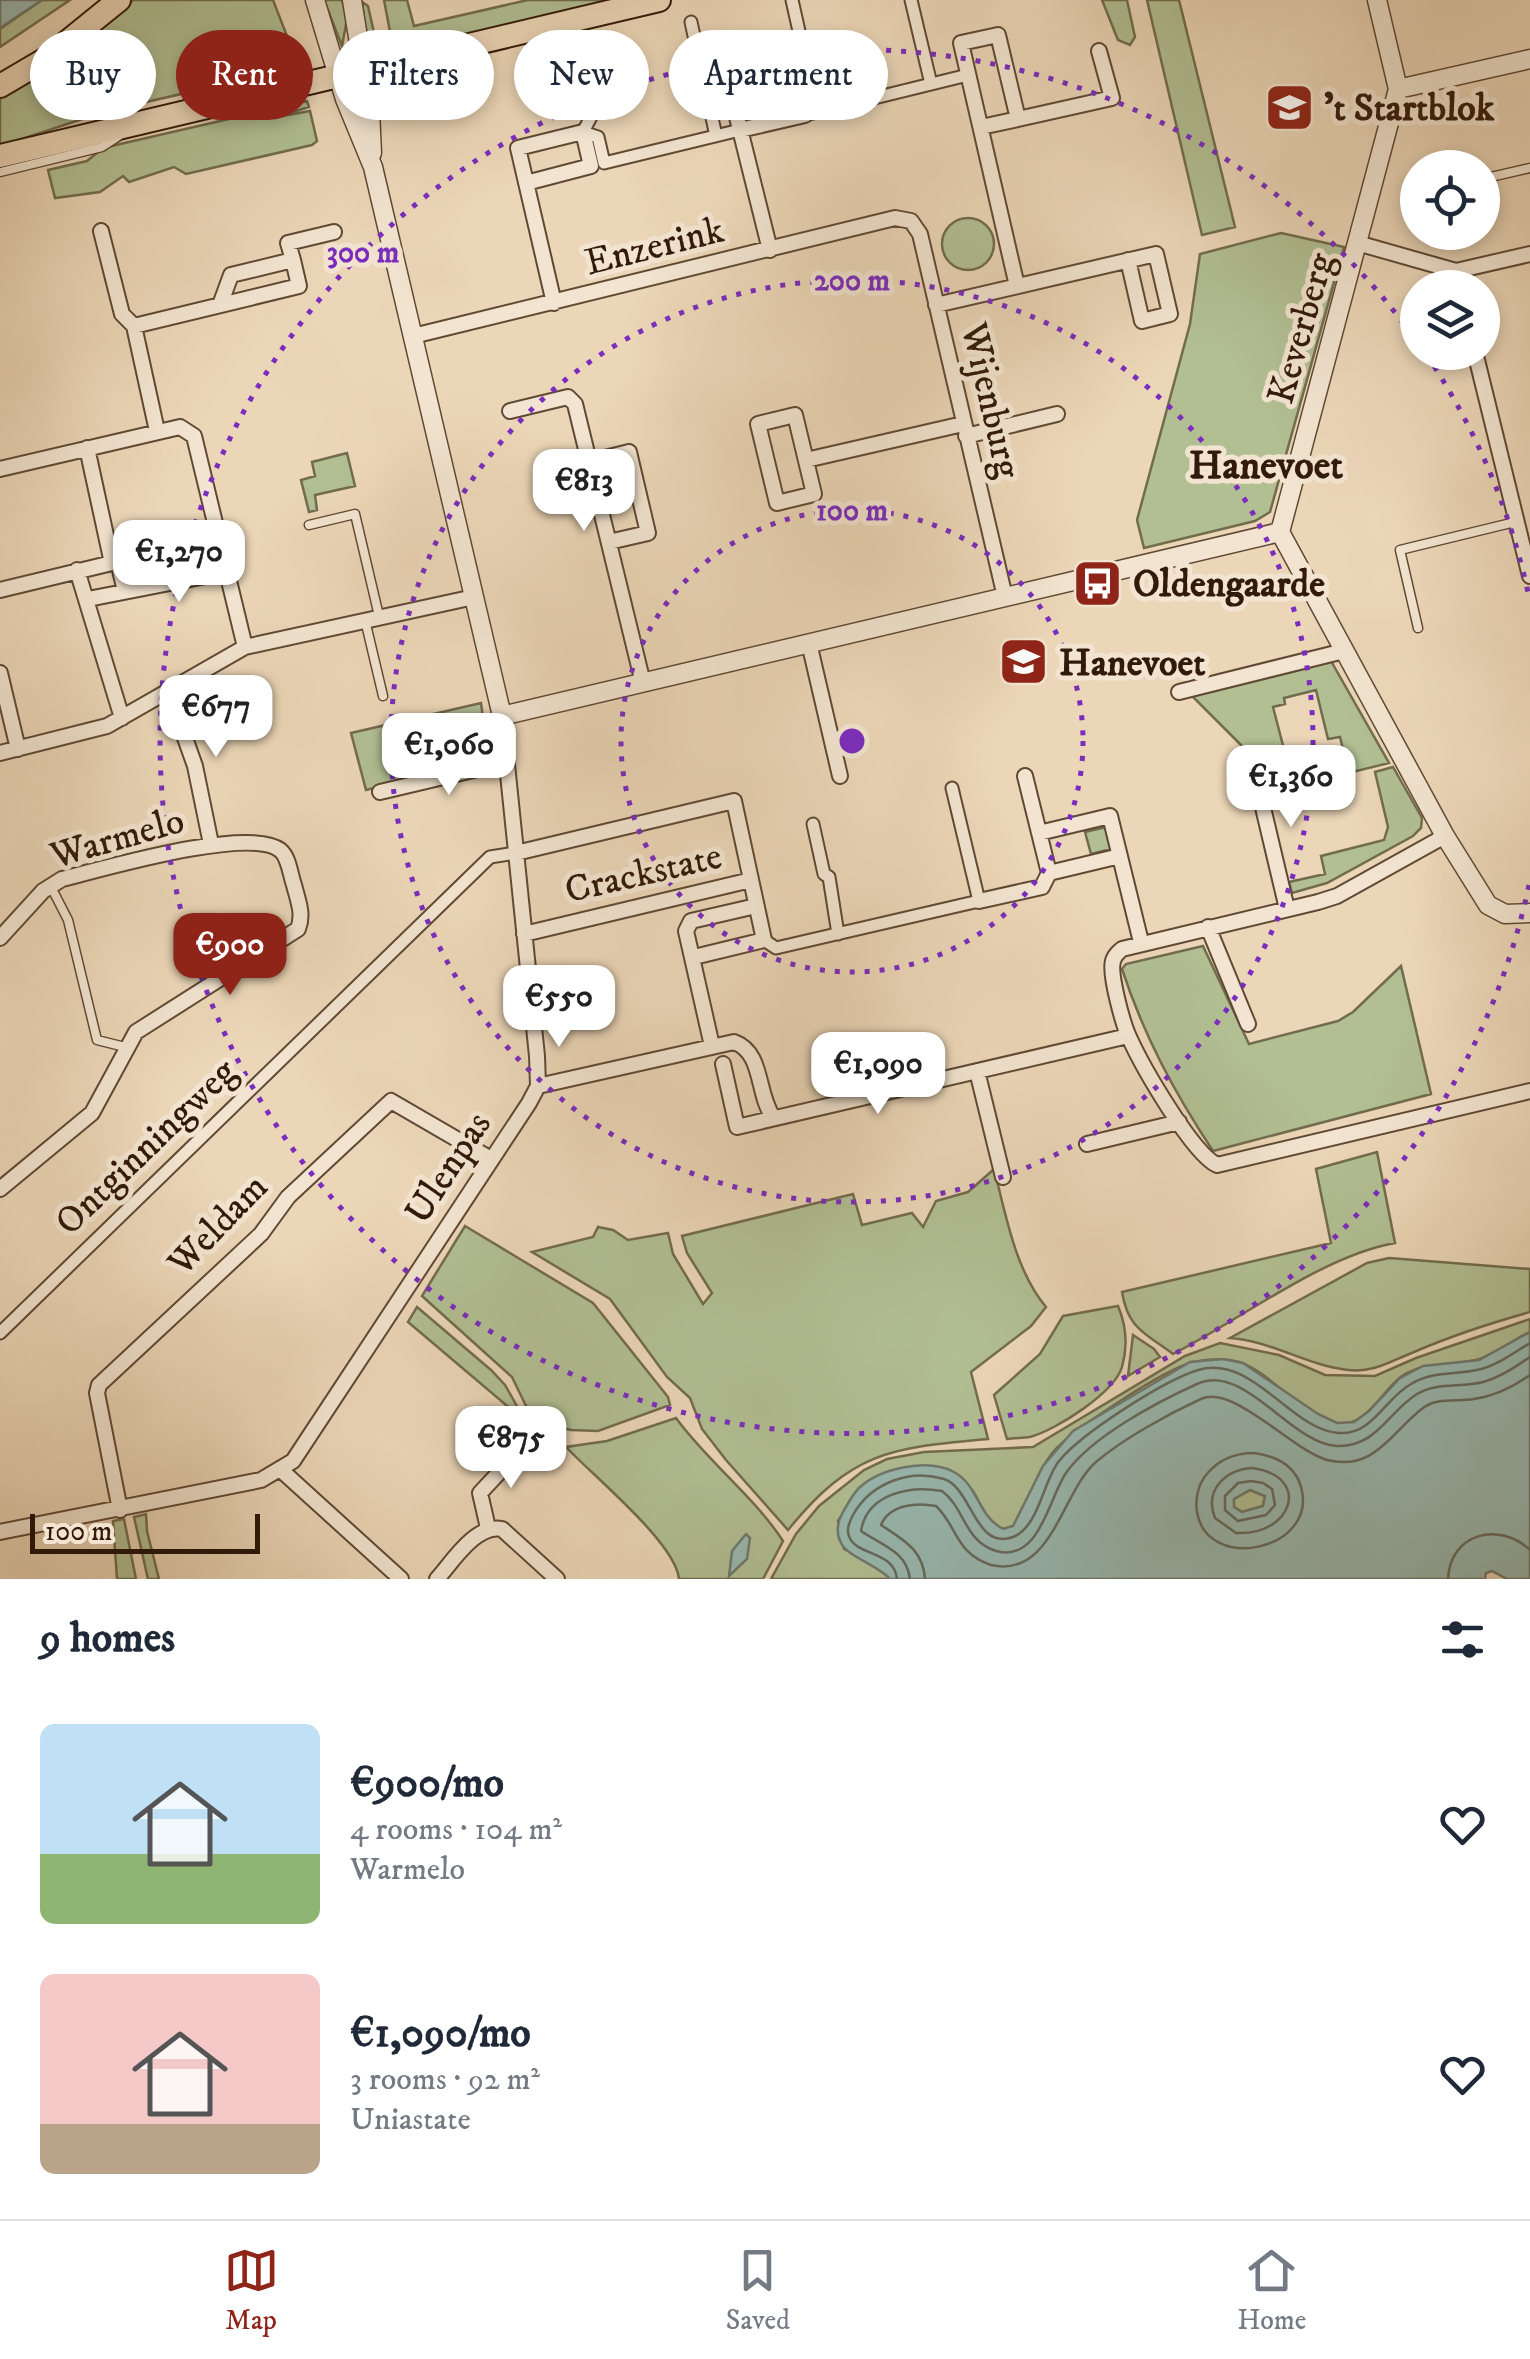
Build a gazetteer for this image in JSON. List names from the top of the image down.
{
  "streets": {
    "street": [
      "Enzerink",
      "Keverberg",
      "Wijenburg",
      "Warmelo",
      "Crackstate",
      "Ontginningweg",
      "Ulenpas",
      "Weldam"
    ]
  },
  "crossings": [
    ["Enzerink", "Wijenburg"],
    ["Ulenpas", "Weldam"]
  ],
  "districts": ["Hanevoet"],
  "places": {
    "school or university": ["'t Startblok", "Hanevoet"],
    "bus stop": ["Oldengaarde"]
  },
  "scale_bar": "100 m",
  "page": {
    "chip": [
      "Buy",
      "Rent",
      "Filters",
      "New",
      "Apartment"
    ],
    "price": [
      "€813",
      "€1,270",
      "€677",
      "€1,060",
      "€1,360",
      "€900",
      "€550",
      "€1,090",
      "€875"
    ],
    "scale": "100 m",
    "heading": "9 homes",
    "list": [
      {
        "name": "€900/mo",
        "note": "4 rooms · 104 m² · Warmelo"
      },
      {
        "name": "€1,090/mo",
        "note": "3 rooms · 92 m² · Uniastate"
      }
    ],
    "tabs": ["Map", "Saved", "Home"]
  },
  "rings": ["300 m", "200 m", "100 m"]
}
